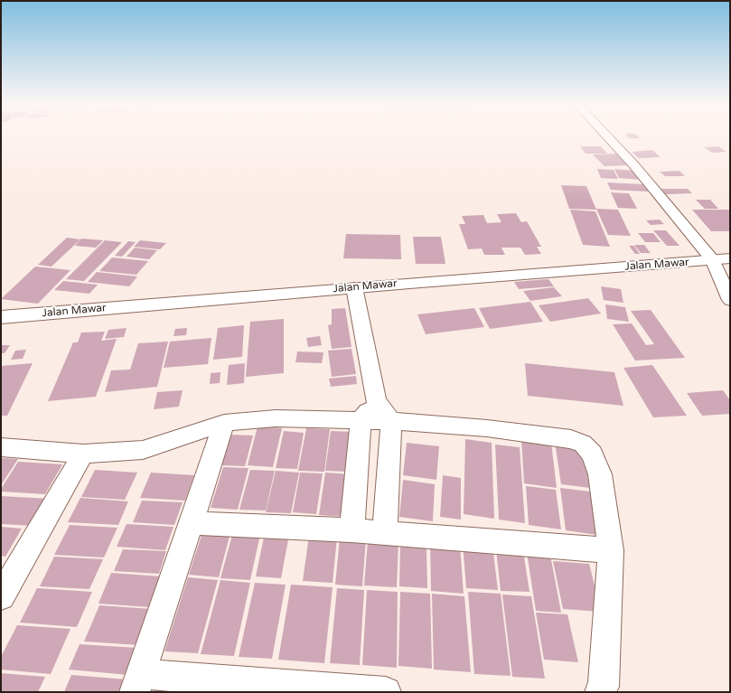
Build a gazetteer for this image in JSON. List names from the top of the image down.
{
  "streets": {
    "street": ["Jalan Mawar"]
  }
}
